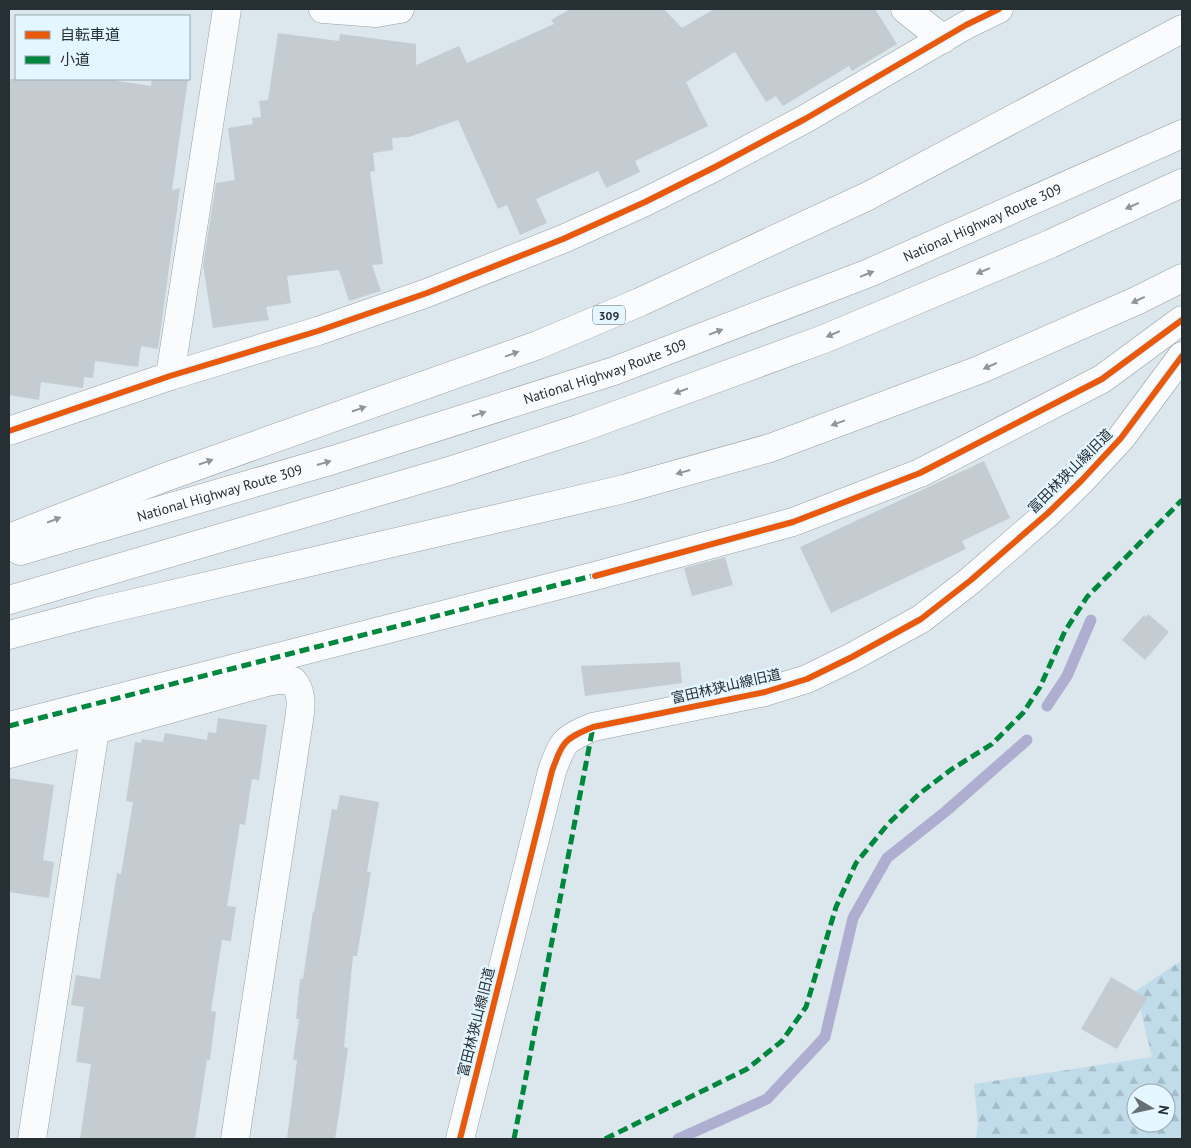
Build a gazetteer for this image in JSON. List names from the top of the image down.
{
  "streets": {
    "main road": ["National Highway Route 309", "309", "富田林狭山線旧道"]
  },
  "legend": ["自転車道", "小道"],
  "north": "right"
}
